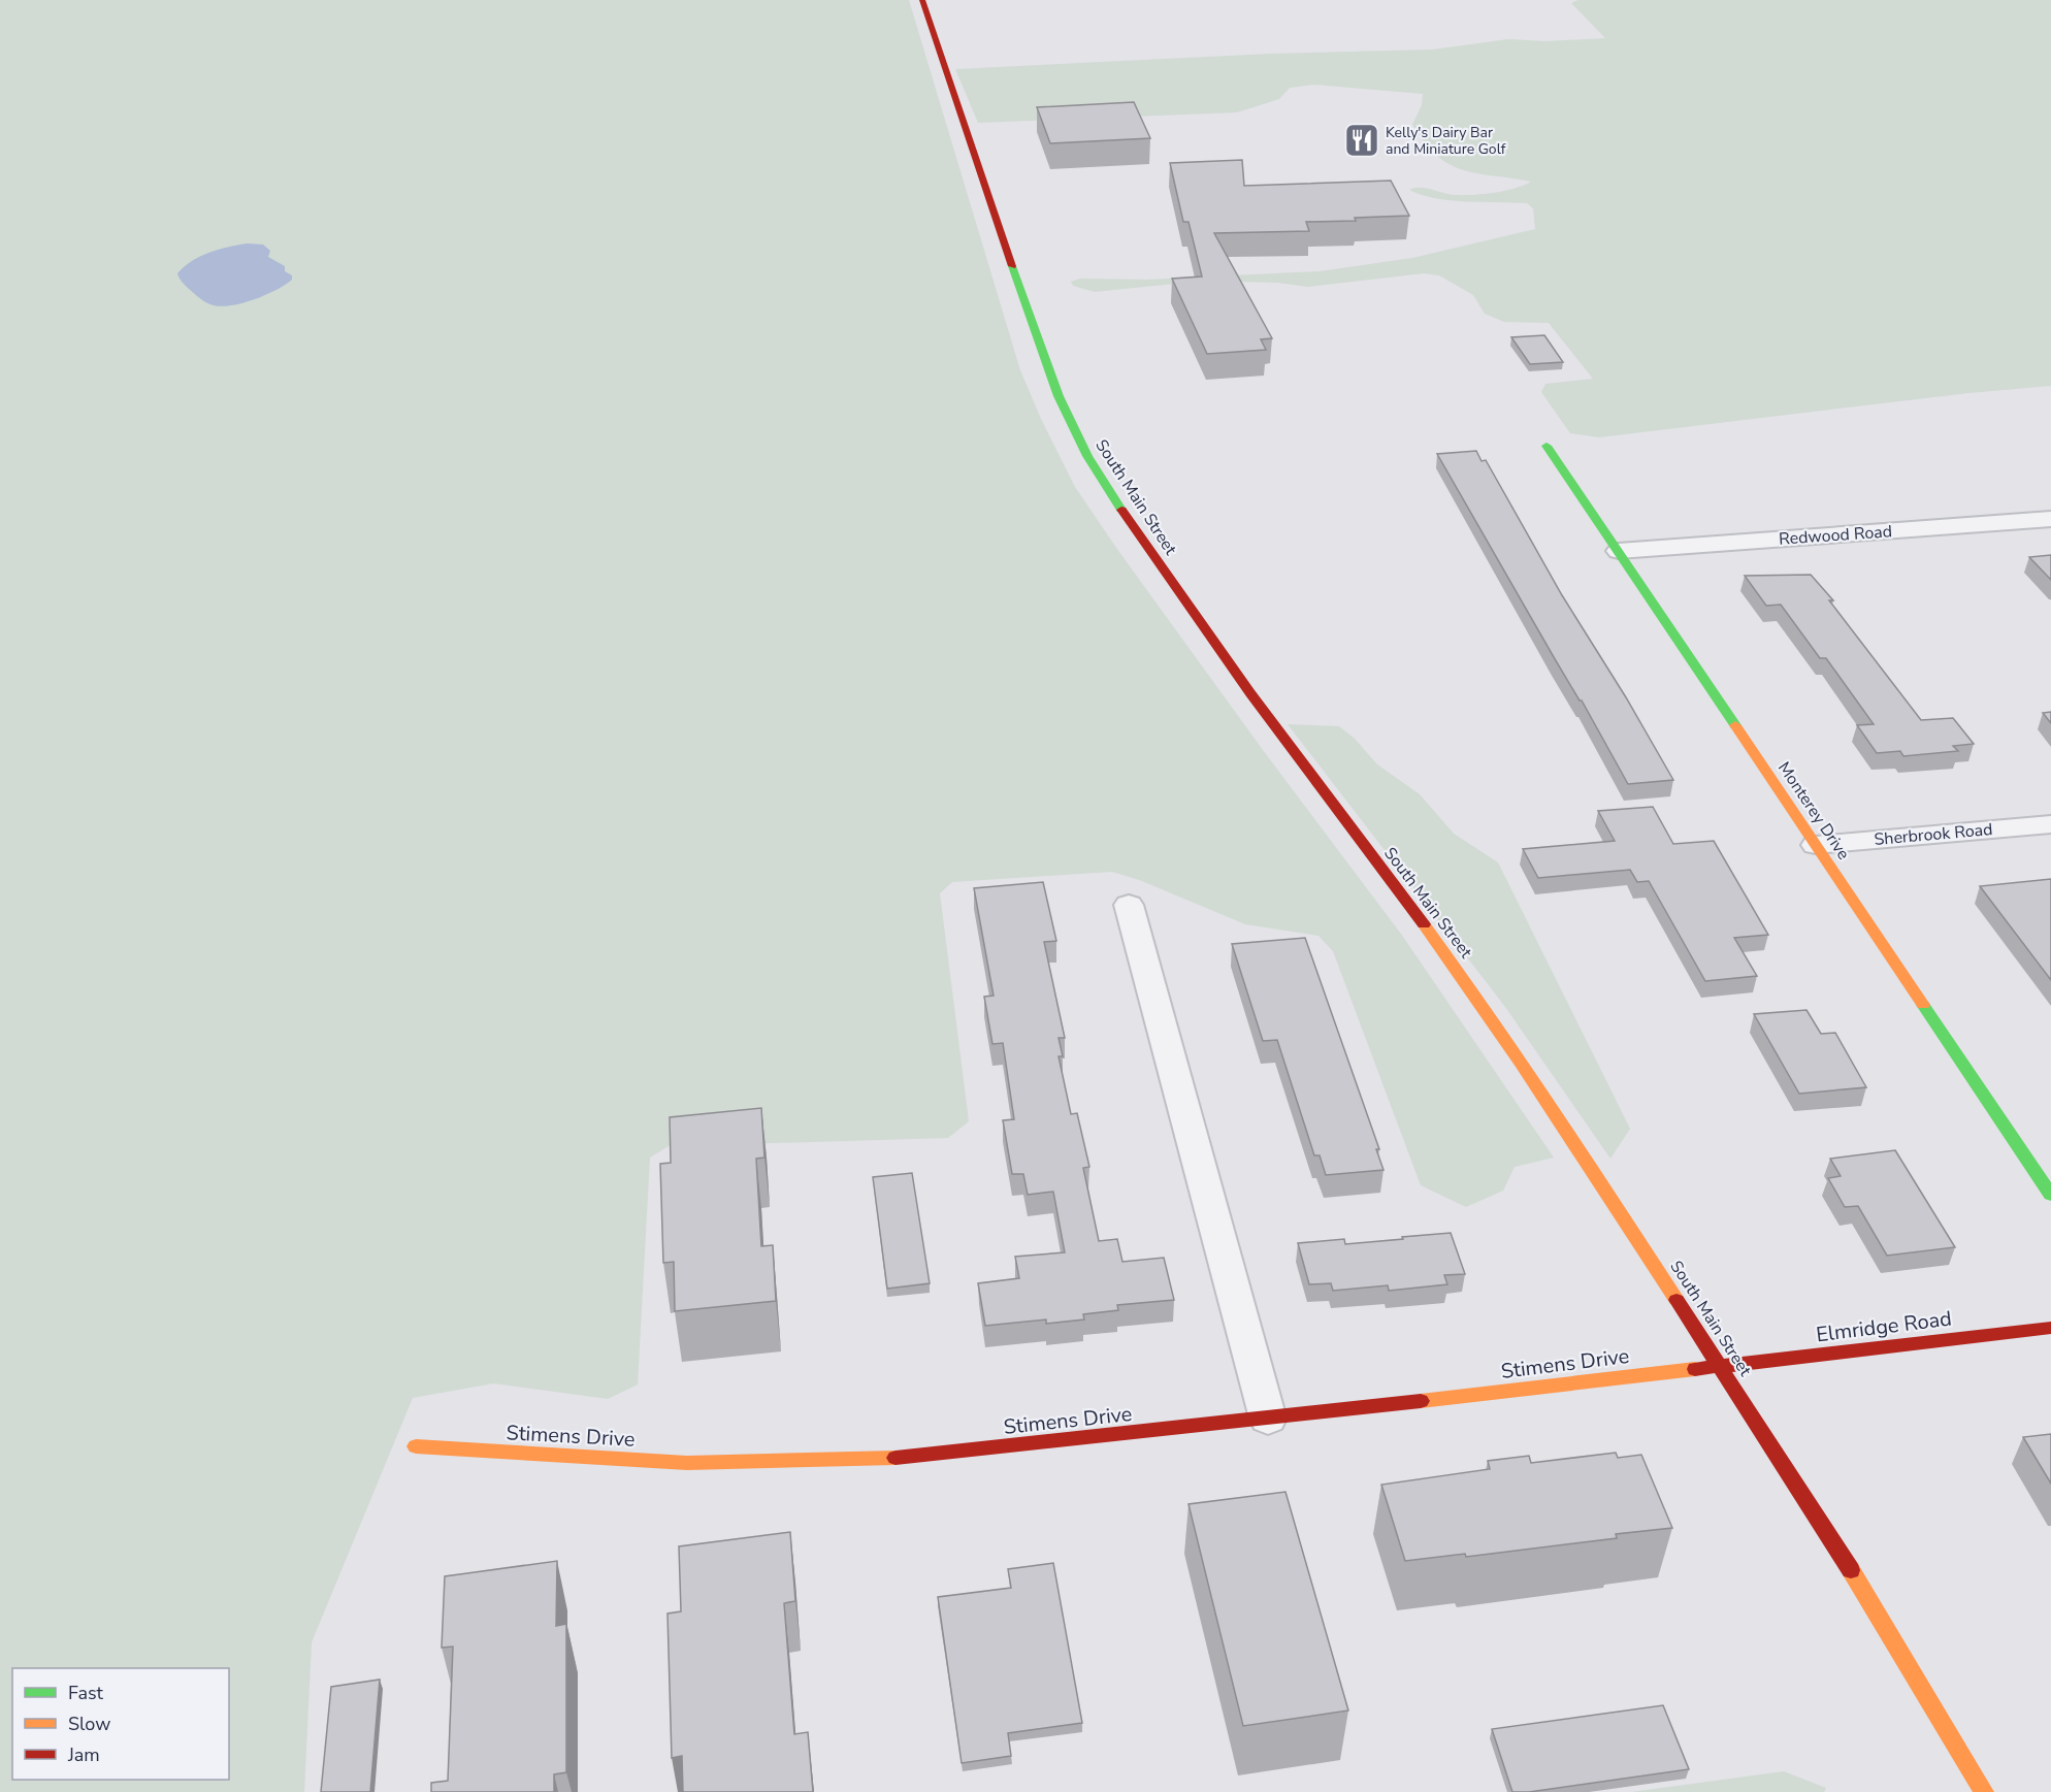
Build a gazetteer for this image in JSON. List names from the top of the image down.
{
  "streets": {
    "street": [
      "South Main Street",
      "Redwood Road",
      "Monterey Drive",
      "Sherbrook Road",
      "Elmridge Road",
      "Stimens Drive"
    ]
  },
  "crossings": [
    ["South Main Street", "Elmridge Road"],
    ["South Main Street", "Stimens Drive"],
    ["Redwood Road", "Monterey Drive"],
    ["Monterey Drive", "Sherbrook Road"],
    ["Elmridge Road", "Stimens Drive"]
  ],
  "places": {
    "restaurant": ["Kelly's Dairy Bar and Miniature Golf"]
  },
  "legend": ["Fast", "Slow", "Jam"]
}
